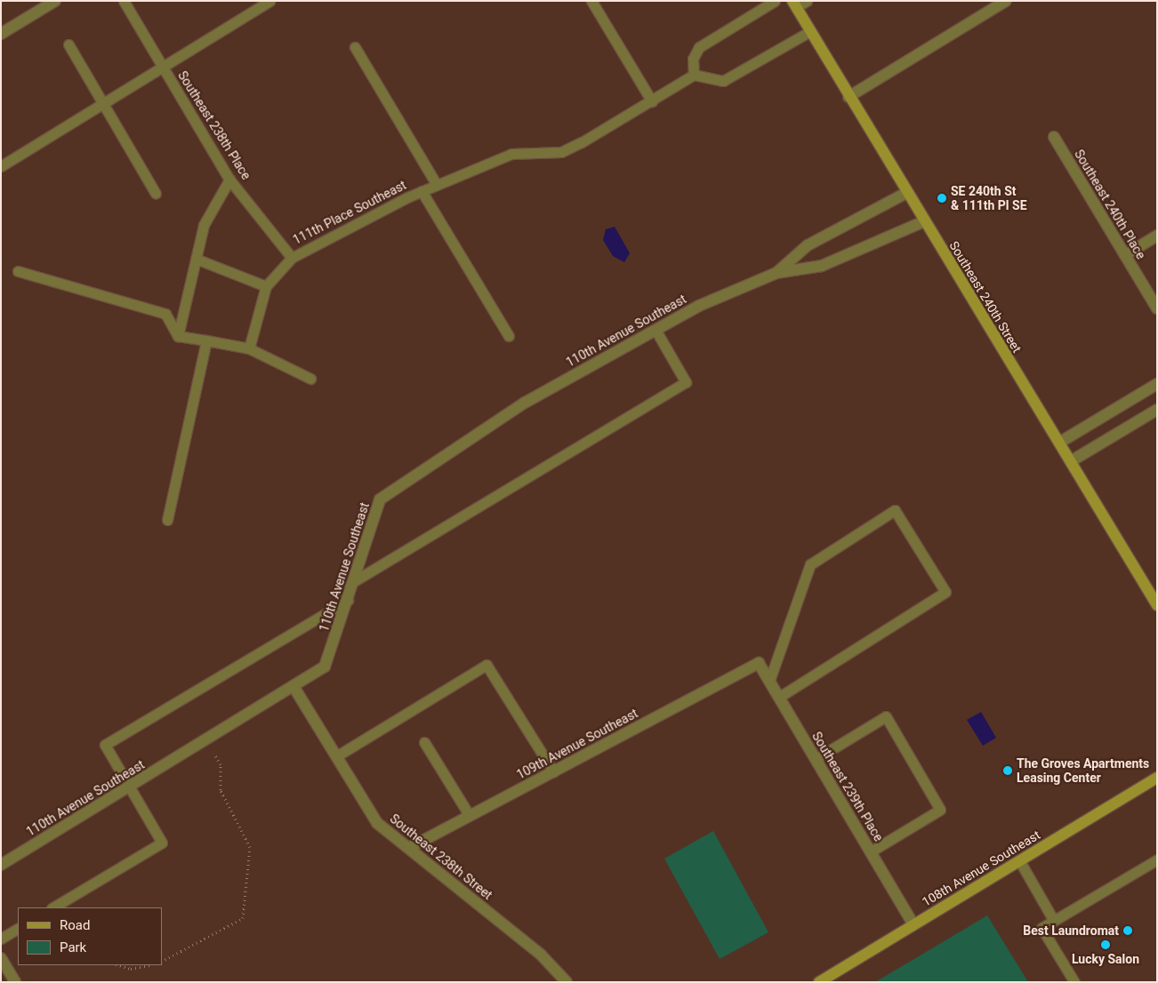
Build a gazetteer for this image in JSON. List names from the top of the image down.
{
  "streets": {
    "main road": ["Southeast 240th Street", "108th Avenue Southeast"],
    "street": [
      "Southeast 240th Place",
      "110th Avenue Southeast",
      "109th Avenue Southeast",
      "Southeast 239th Place",
      "Southeast 238th Street"
    ],
    "lane": ["Southeast 238th Place", "111th Place Southeast"]
  },
  "crossings": [
    ["Southeast 238th Place", "111th Place Southeast"],
    ["Southeast 240th Street", "110th Avenue Southeast"],
    ["110th Avenue Southeast", "Southeast 238th Street"],
    ["109th Avenue Southeast", "Southeast 239th Place"],
    ["109th Avenue Southeast", "Southeast 238th Street"],
    ["Southeast 239th Place", "108th Avenue Southeast"]
  ],
  "places": [
    "SE 240th St & 111th Pl SE",
    "The Groves Apartments Leasing Center",
    "Best Laundromat",
    "Lucky Salon"
  ],
  "legend": ["Road", "Park"]
}
